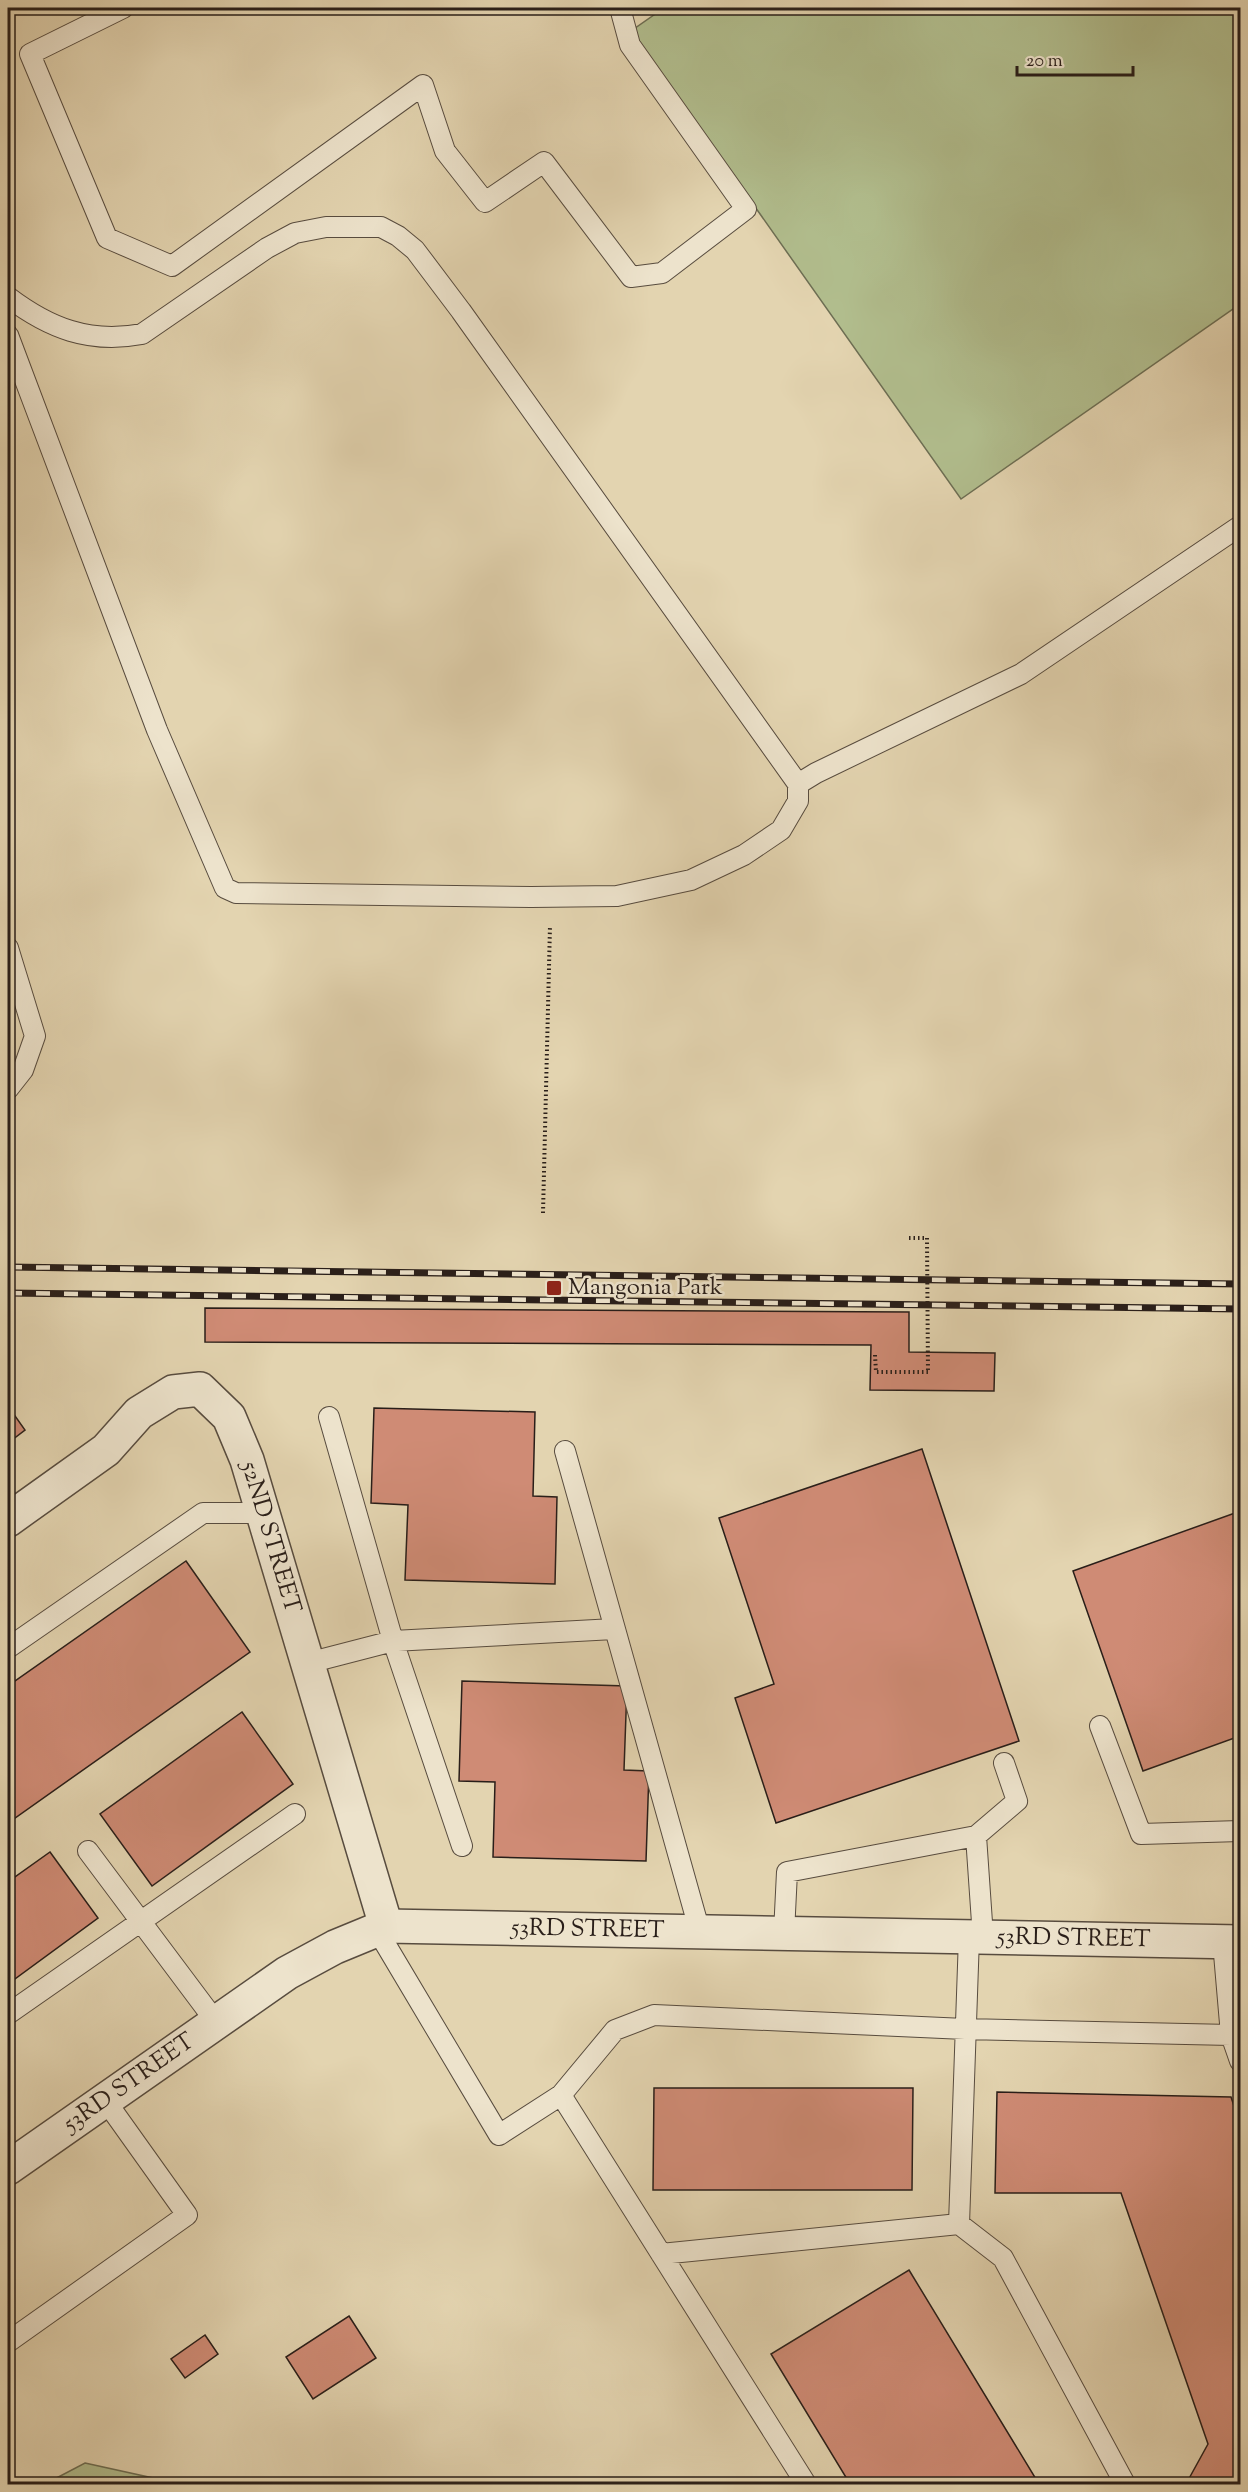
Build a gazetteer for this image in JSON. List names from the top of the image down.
{
  "streets": {
    "street": ["52ND STREET", "53RD STREET"]
  },
  "crossings": [
    ["52ND STREET", "53RD STREET"]
  ],
  "places": {
    "transit": ["Mangonia Park"]
  },
  "scale_bar": "20 m"
}
